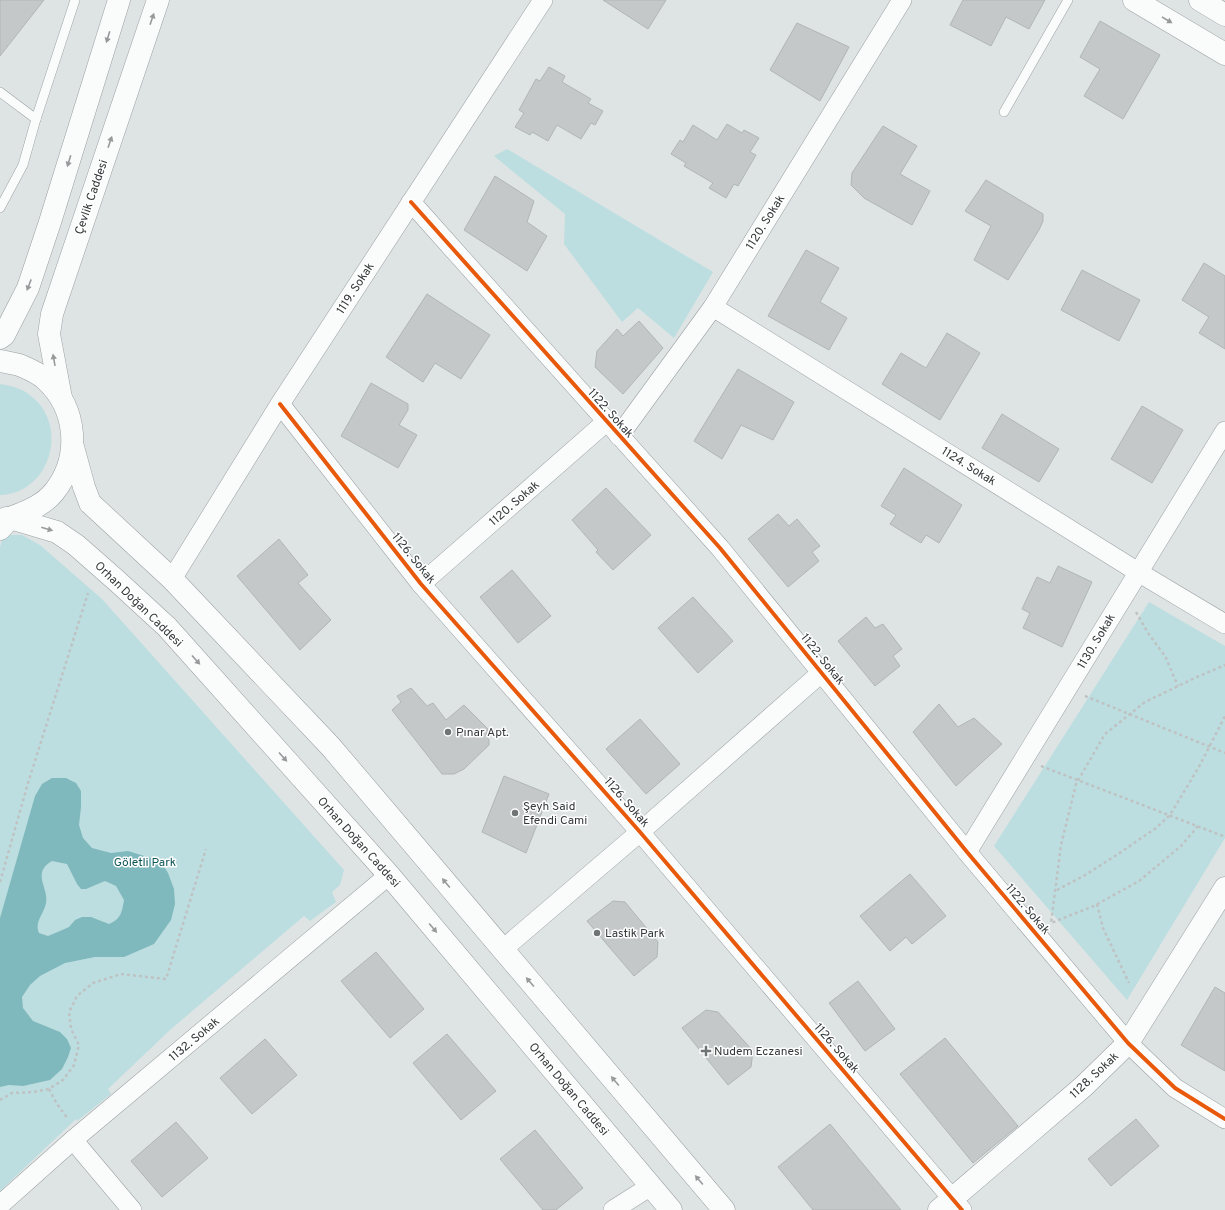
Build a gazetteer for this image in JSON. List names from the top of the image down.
{
  "streets": {
    "main road": ["Çevlik Caddesi", "Orhan Doğan Caddesi", "1128. Sokak"],
    "street": [
      "1120. Sokak",
      "1119. Sokak",
      "1122. Sokak",
      "1124. Sokak",
      "1126. Sokak",
      "1130. Sokak",
      "1132. Sokak"
    ]
  },
  "crossings": [
    ["1120. Sokak", "1122. Sokak"],
    ["1120. Sokak", "1124. Sokak"],
    ["1120. Sokak", "1126. Sokak"],
    ["1119. Sokak", "1122. Sokak"],
    ["1119. Sokak", "1126. Sokak"],
    ["1122. Sokak", "1126. Sokak"],
    ["1122. Sokak", "1130. Sokak"],
    ["1122. Sokak", "1128. Sokak"],
    ["1124. Sokak", "1130. Sokak"],
    ["1126. Sokak", "1128. Sokak"],
    ["Orhan Doğan Caddesi", "1132. Sokak"]
  ],
  "parks": ["Göletli Park"],
  "places": {
    "other": ["Pınar Apt.", "Şeyh Said Efendi Cami", "Lastik Park"],
    "health": ["Nudem Eczanesi"]
  }
}
